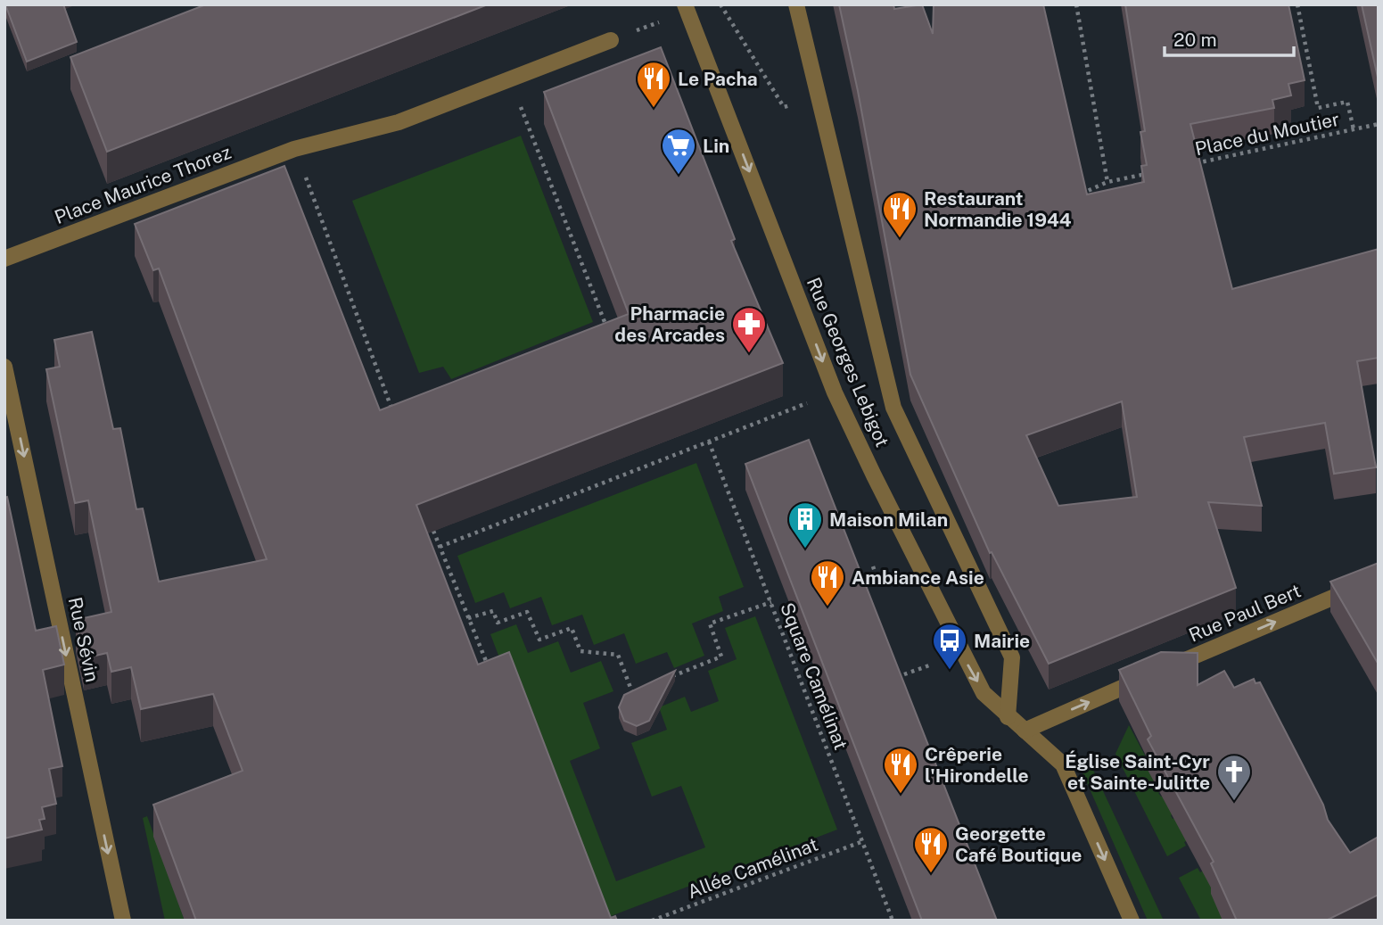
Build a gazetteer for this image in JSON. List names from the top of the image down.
{
  "streets": {
    "street": [
      "Place Maurice Thorez",
      "Rue Georges Lebigot",
      "Rue Paul Bert",
      "Rue Sévin"
    ],
    "path": ["Place du Moutier", "Square Camélinat", "Allée Camélinat"]
  },
  "crossings": [
    ["Rue Georges Lebigot", "Rue Paul Bert"],
    ["Square Camélinat", "Allée Camélinat"]
  ],
  "one_way": ["Rue Paul Bert", "Rue Sévin"],
  "places": {
    "restaurant": [
      "Le Pacha",
      "Restaurant Normandie 1944",
      "Ambiance Asie",
      "Crêperie l'Hirondelle",
      "Georgette Café Boutique"
    ],
    "supermarket": ["Lin"],
    "pharmacy": ["Pharmacie des Arcades"],
    "building": ["Maison Milan"],
    "bus stop": ["Mairie"],
    "church": ["Église Saint-Cyr et Sainte-Julitte"]
  },
  "scale_bar": "20 m"
}
